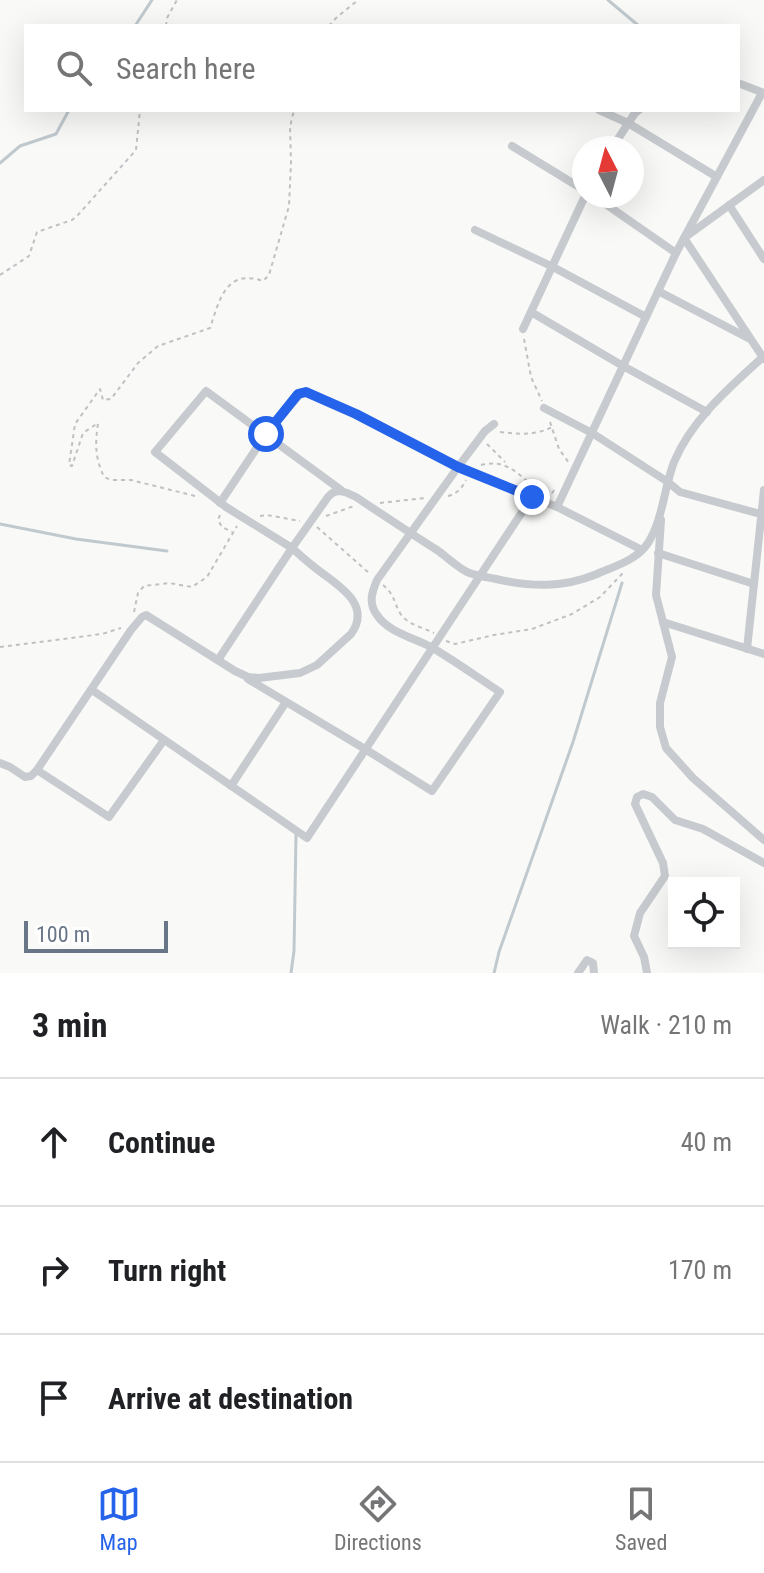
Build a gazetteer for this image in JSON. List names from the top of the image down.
{
  "scale_bar": "100 m",
  "north": "top",
  "page": {
    "search": "Search here",
    "scale": "100 m",
    "heading": ["3 min", "Walk · 210 m"],
    "list": [
      ["Continue", "40 m"],
      ["Turn right", "170 m"],
      "Arrive at destination"
    ],
    "nav": ["Map", "Directions", "Saved"]
  }
}
